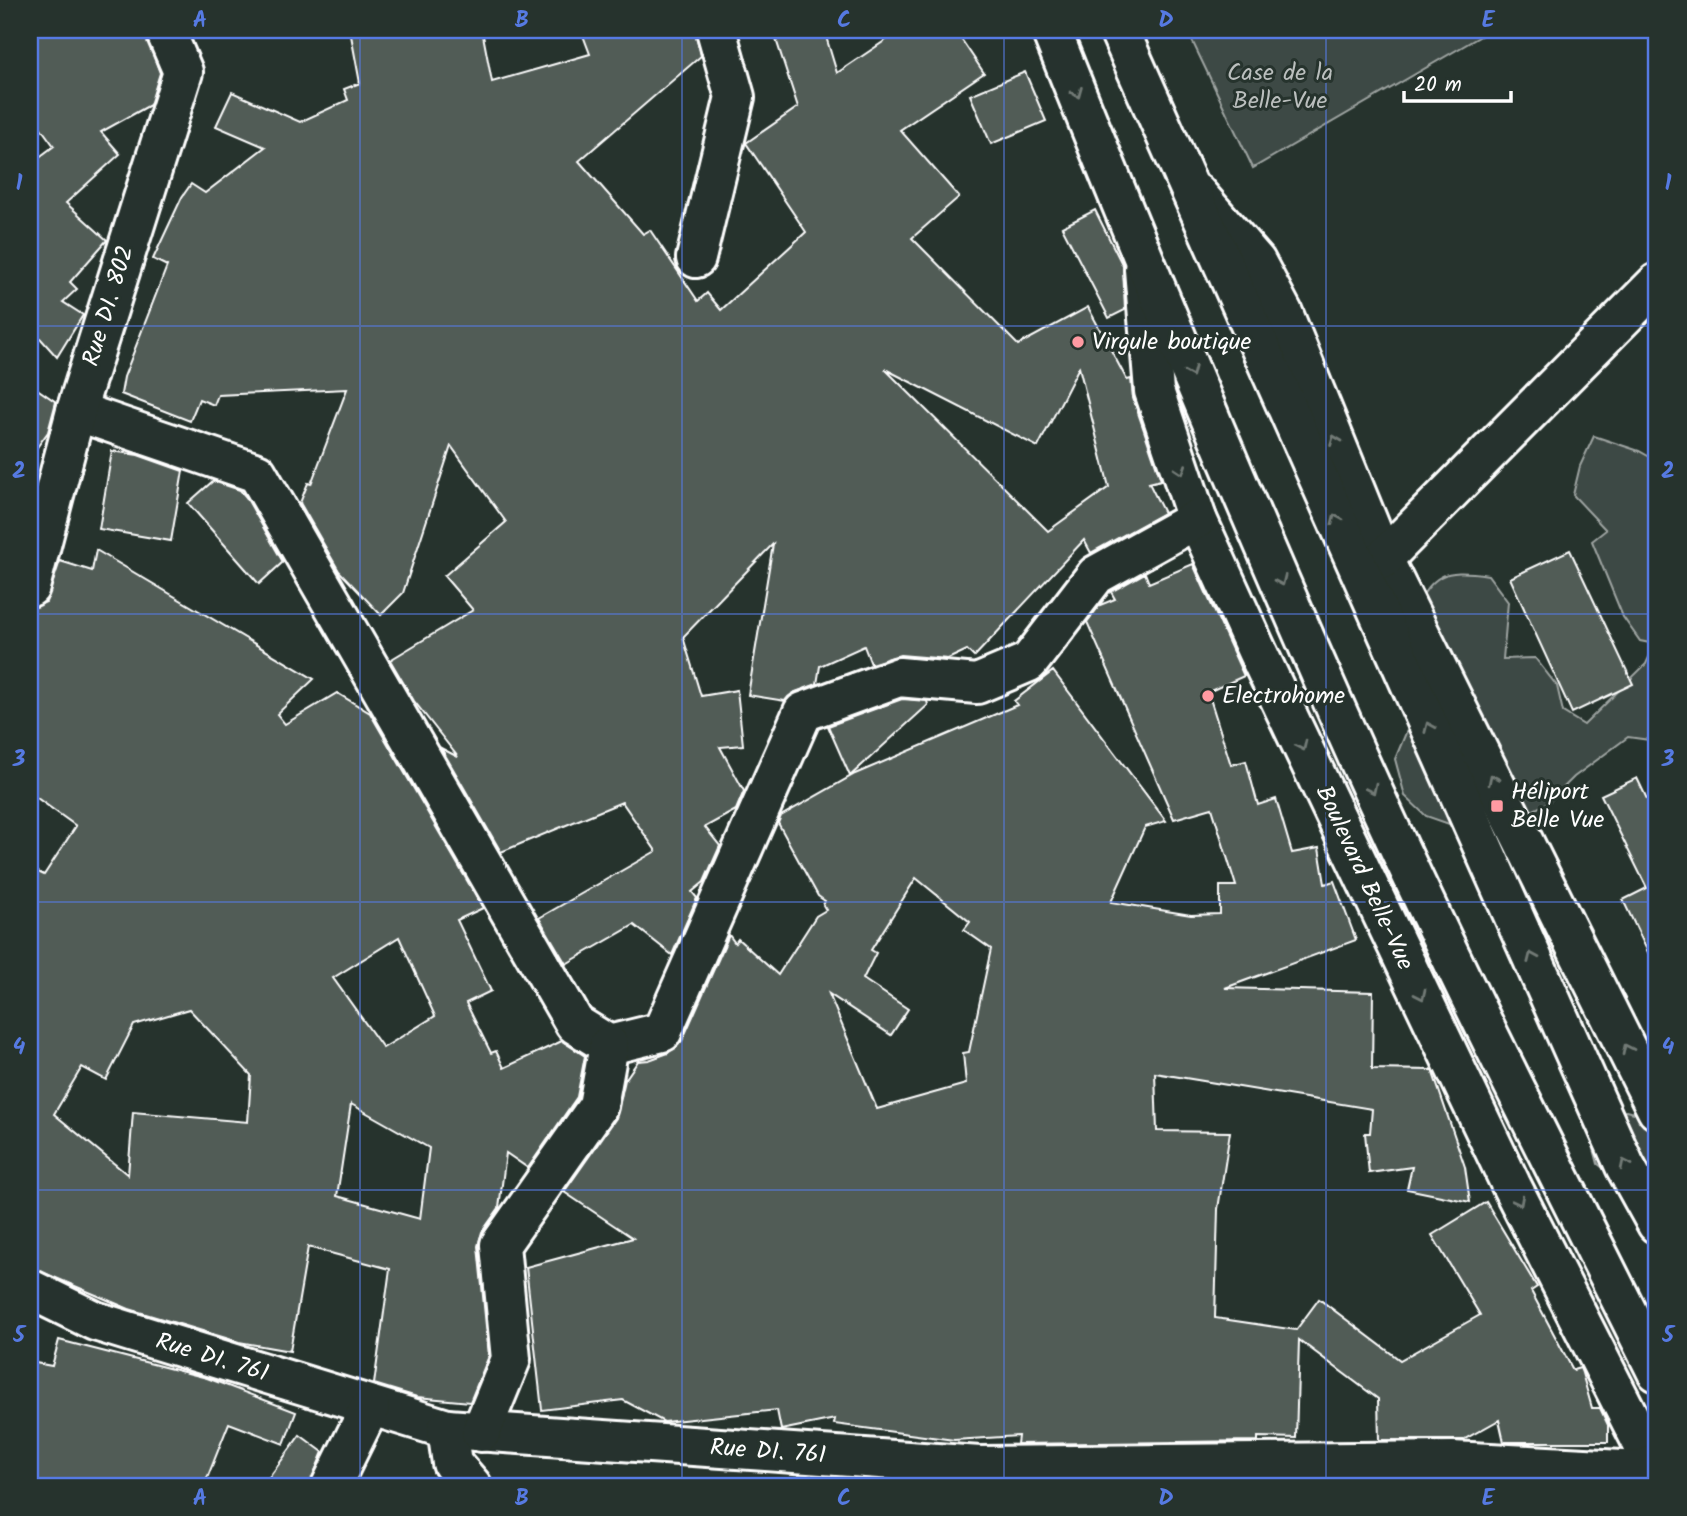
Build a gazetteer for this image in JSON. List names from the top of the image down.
{
  "streets": {
    "street": ["Rue DI. 802", "Boulevard Belle-Vue", "Rue DI. 761"]
  },
  "crossings": [
    ["Boulevard Belle-Vue", "Rue DI. 761"]
  ],
  "parks": ["Case de la Belle-Vue"],
  "places": {
    "other": ["Virgule boutique", "Electrohome"],
    "transit": ["Héliport Belle Vue"]
  },
  "scale_bar": "20 m",
  "grid": {
    "columns": [
      "A",
      "B",
      "C",
      "D",
      "E"
    ],
    "rows": [
      "1",
      "2",
      "3",
      "4",
      "5"
    ]
  }
}
